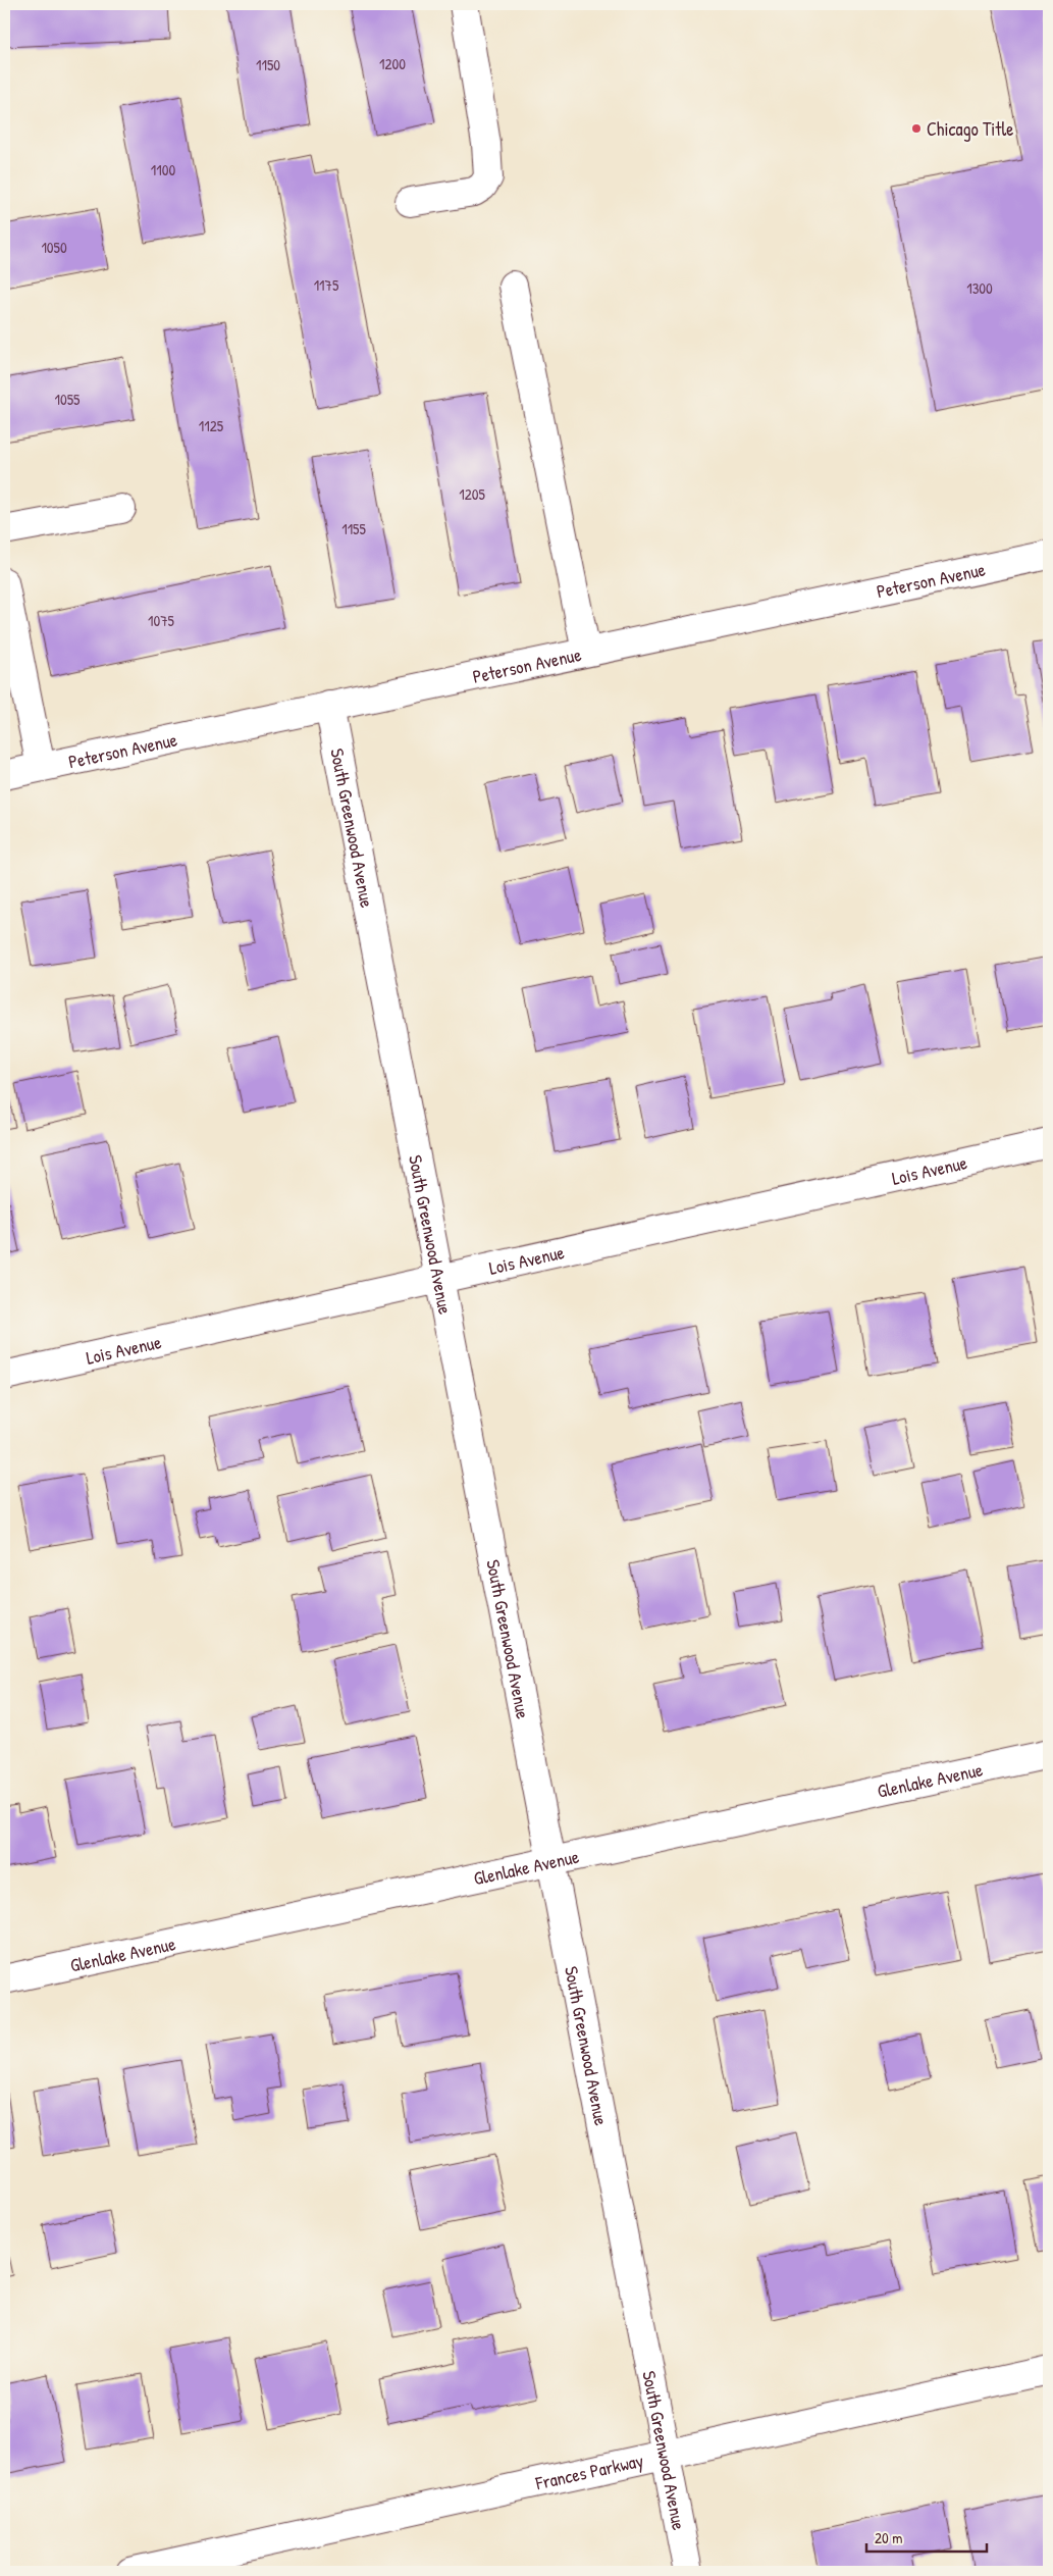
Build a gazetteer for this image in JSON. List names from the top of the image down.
{
  "streets": {
    "street": [
      "Peterson Avenue",
      "South Greenwood Avenue",
      "Lois Avenue",
      "Glenlake Avenue",
      "Frances Parkway"
    ]
  },
  "crossings": [
    ["Peterson Avenue", "South Greenwood Avenue"],
    ["South Greenwood Avenue", "Lois Avenue"],
    ["South Greenwood Avenue", "Glenlake Avenue"],
    ["South Greenwood Avenue", "Frances Parkway"]
  ],
  "places": ["Chicago Title"],
  "house_numbers": [
    "1200",
    "1150",
    "1100",
    "1050",
    "1175",
    "1300",
    "1055",
    "1125",
    "1205",
    "1155",
    "1075"
  ],
  "scale_bar": "20 m"
}
